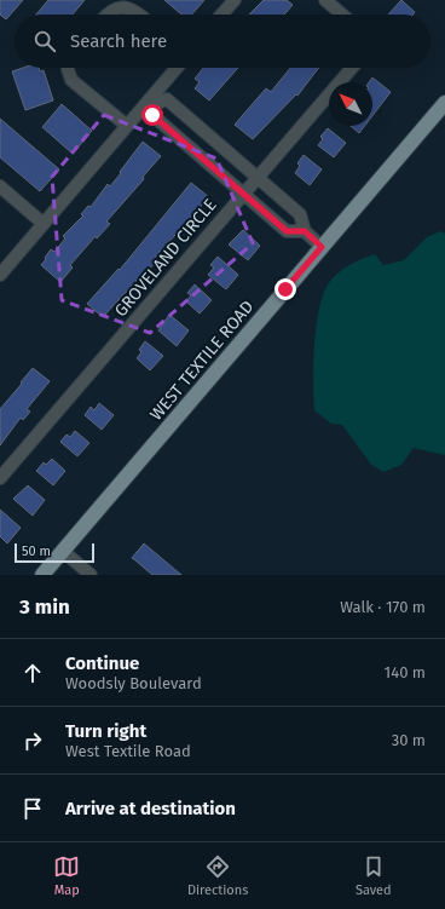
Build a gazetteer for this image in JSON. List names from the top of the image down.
{
  "streets": {
    "main road": ["WEST TEXTILE ROAD"],
    "street": ["GROVELAND CIRCLE"]
  },
  "scale_bar": "50 m",
  "north": "top left",
  "page": {
    "search": "Search here",
    "scale": "50 m",
    "heading": ["3 min", "Walk · 170 m"],
    "list": [
      ["Continue", "Woodsly Boulevard", "140 m"],
      ["Turn right", "West Textile Road", "30 m"],
      "Arrive at destination"
    ],
    "nav": ["Map", "Directions", "Saved"]
  }
}
